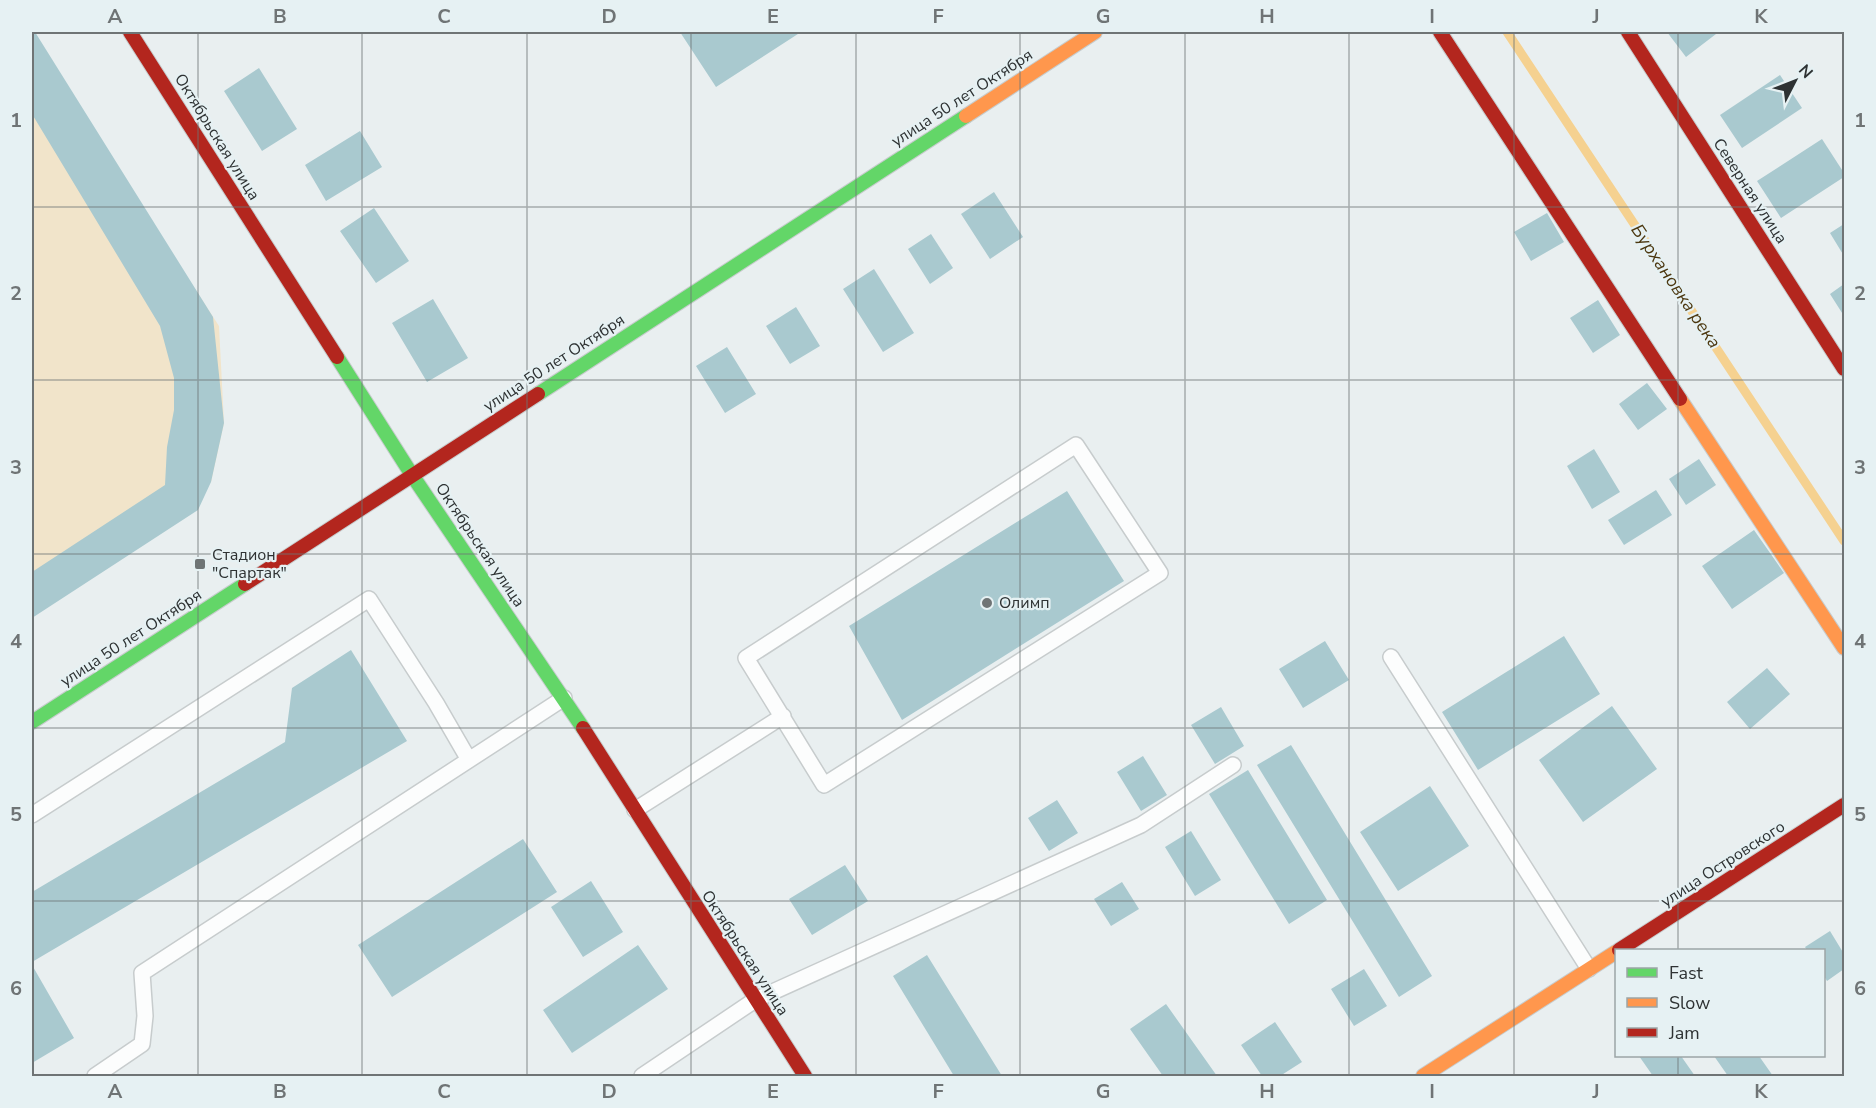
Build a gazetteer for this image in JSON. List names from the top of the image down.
{
  "streets": {
    "main road": [
      "улица 50 лет Октября",
      "Октябрьская улица",
      "Северная улица",
      "улица Островского"
    ]
  },
  "crossings": [
    ["улица 50 лет Октября", "Октябрьская улица"]
  ],
  "water": ["Бурхановка река"],
  "places": {
    "transit": ["Стадион \"Спартак\""],
    "other": ["Олимп"]
  },
  "legend": ["Fast", "Slow", "Jam"],
  "north": "top right",
  "grid": {
    "columns": [
      "A",
      "B",
      "C",
      "D",
      "E",
      "F",
      "G",
      "H",
      "I",
      "J",
      "K"
    ],
    "rows": [
      "1",
      "2",
      "3",
      "4",
      "5",
      "6"
    ]
  }
}
